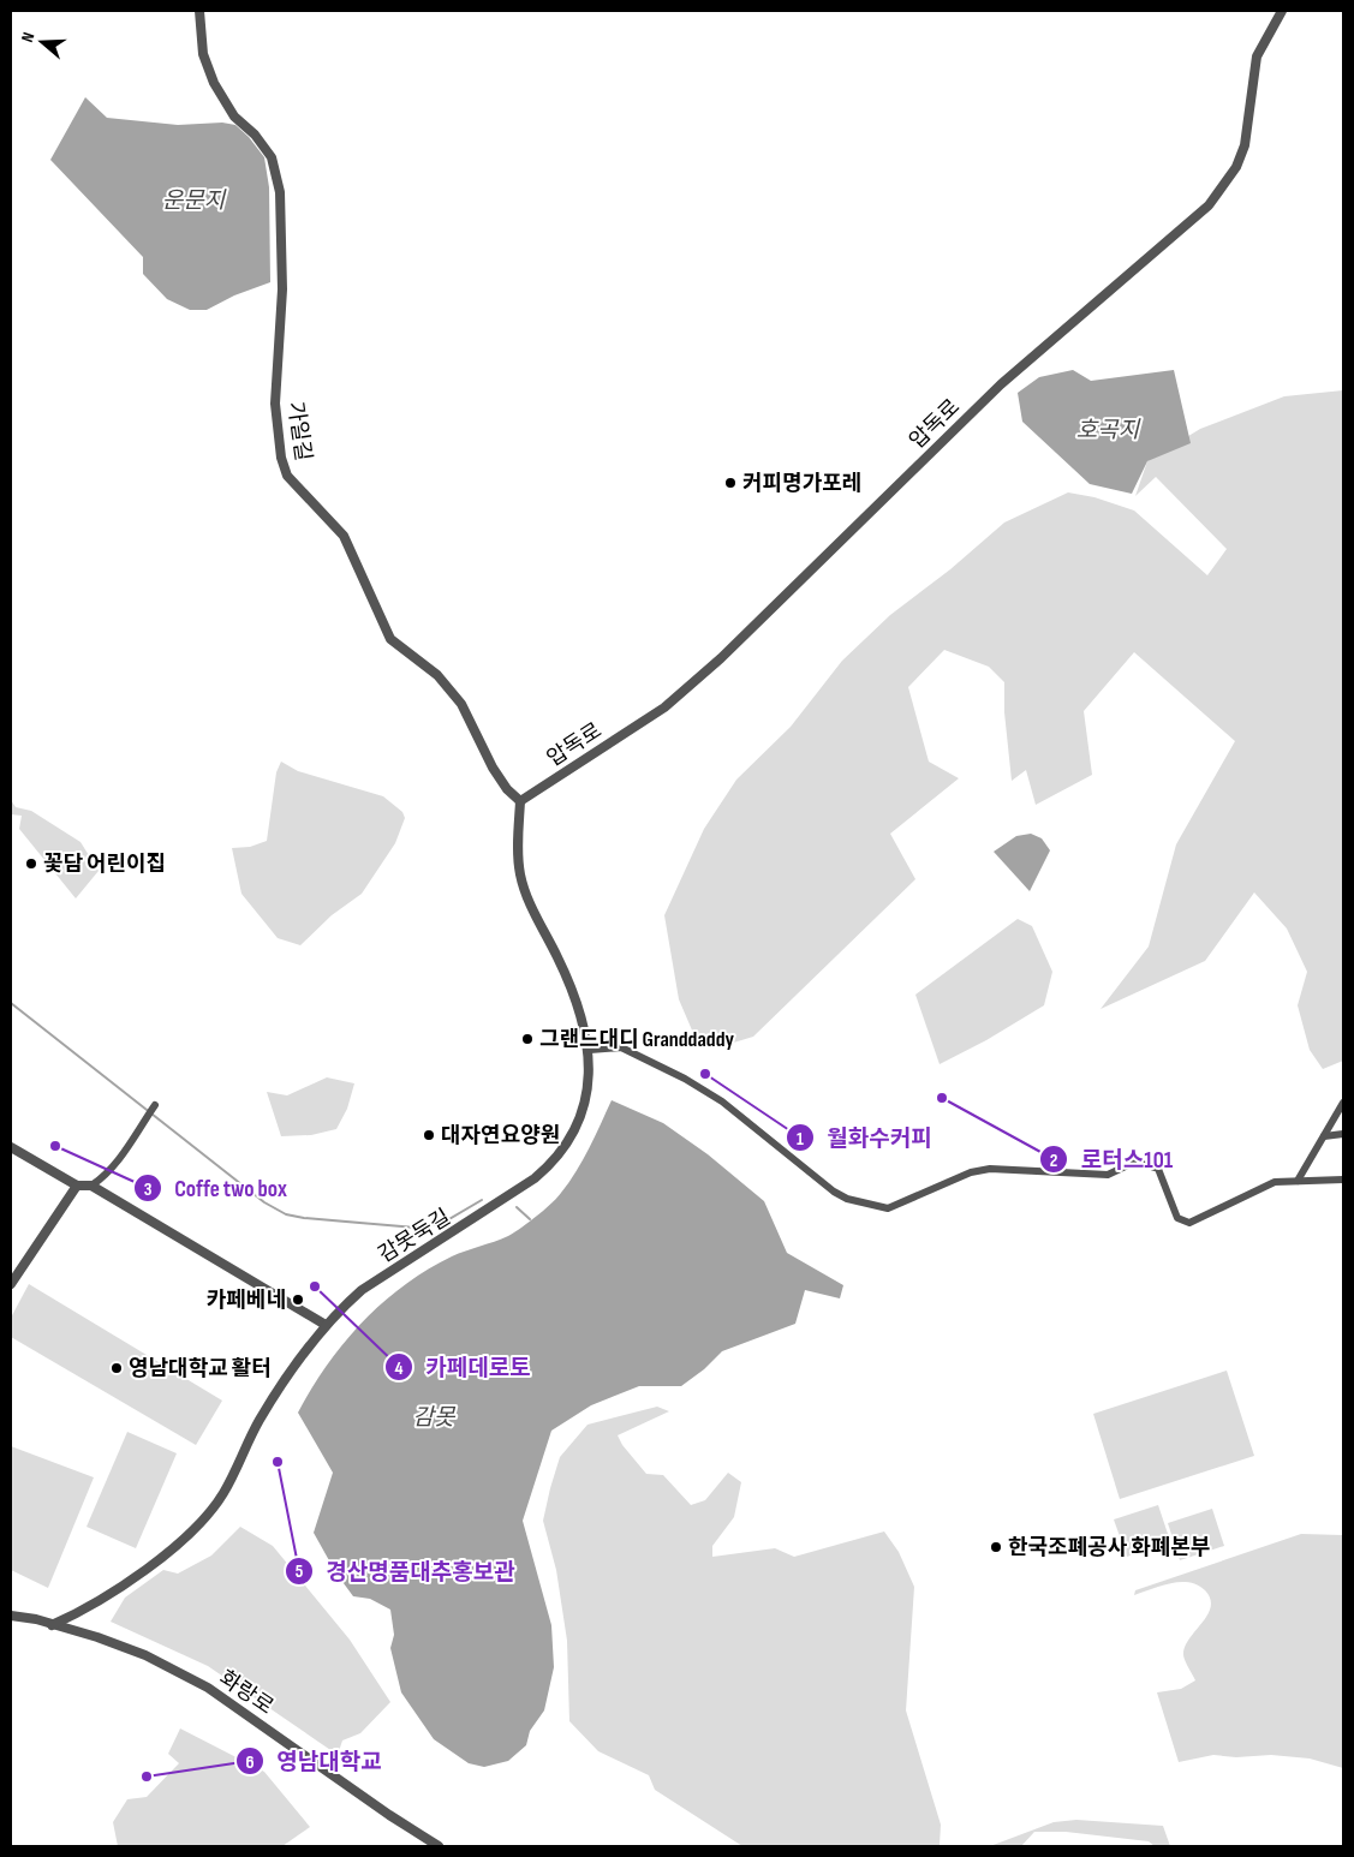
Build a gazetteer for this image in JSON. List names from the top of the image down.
{
  "streets": {
    "street": [
      "압독로",
      "가일길",
      "감못둑길",
      "화랑로"
    ]
  },
  "crossings": [
    ["압독로", "가일길"],
    ["압독로", "감못둑길"],
    ["가일길", "감못둑길"],
    ["감못둑길", "화랑로"]
  ],
  "water": ["운문지", "호곡지", "감못"],
  "places": [
    "커피명가포레",
    "꽃담 어린이집",
    "그랜드대디 Granddaddy",
    "월화수커피",
    "로터스101",
    "대자연요양원",
    "Coffe two box",
    "카페데로토",
    "카페베네",
    "영남대학교 활터",
    "경산명품대추홍보관",
    "한국조폐공사 화폐본부",
    "영남대학교"
  ],
  "north": "left"
}
